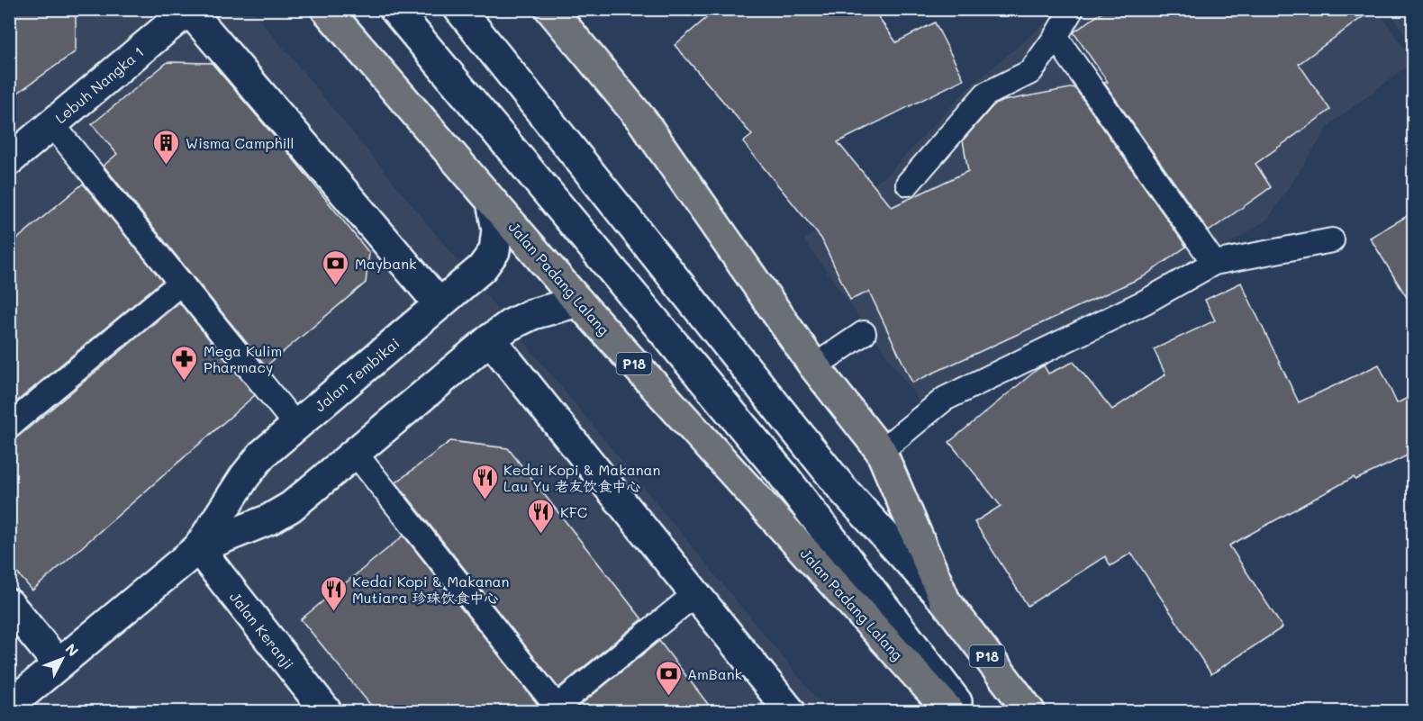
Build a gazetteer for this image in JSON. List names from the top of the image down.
{
  "streets": {
    "main road": ["Jalan Padang Lalang", "P18"],
    "street": ["Lebuh Nangka 1", "Jalan Tembikai", "Jalan Keranji"]
  },
  "crossings": [
    ["Jalan Padang Lalang", "Jalan Tembikai"],
    ["Jalan Tembikai", "Jalan Keranji"]
  ],
  "places": {
    "building": ["Wisma Camphill"],
    "bank": ["Maybank", "AmBank"],
    "pharmacy": ["Mega Kulim Pharmacy"],
    "restaurant": ["Kedai Kopi & Makanan Lau Yu 老友饮食中心", "KFC", "Kedai Kopi & Makanan Mutiara 珍珠饮食中心"]
  },
  "north": "top right"
}
